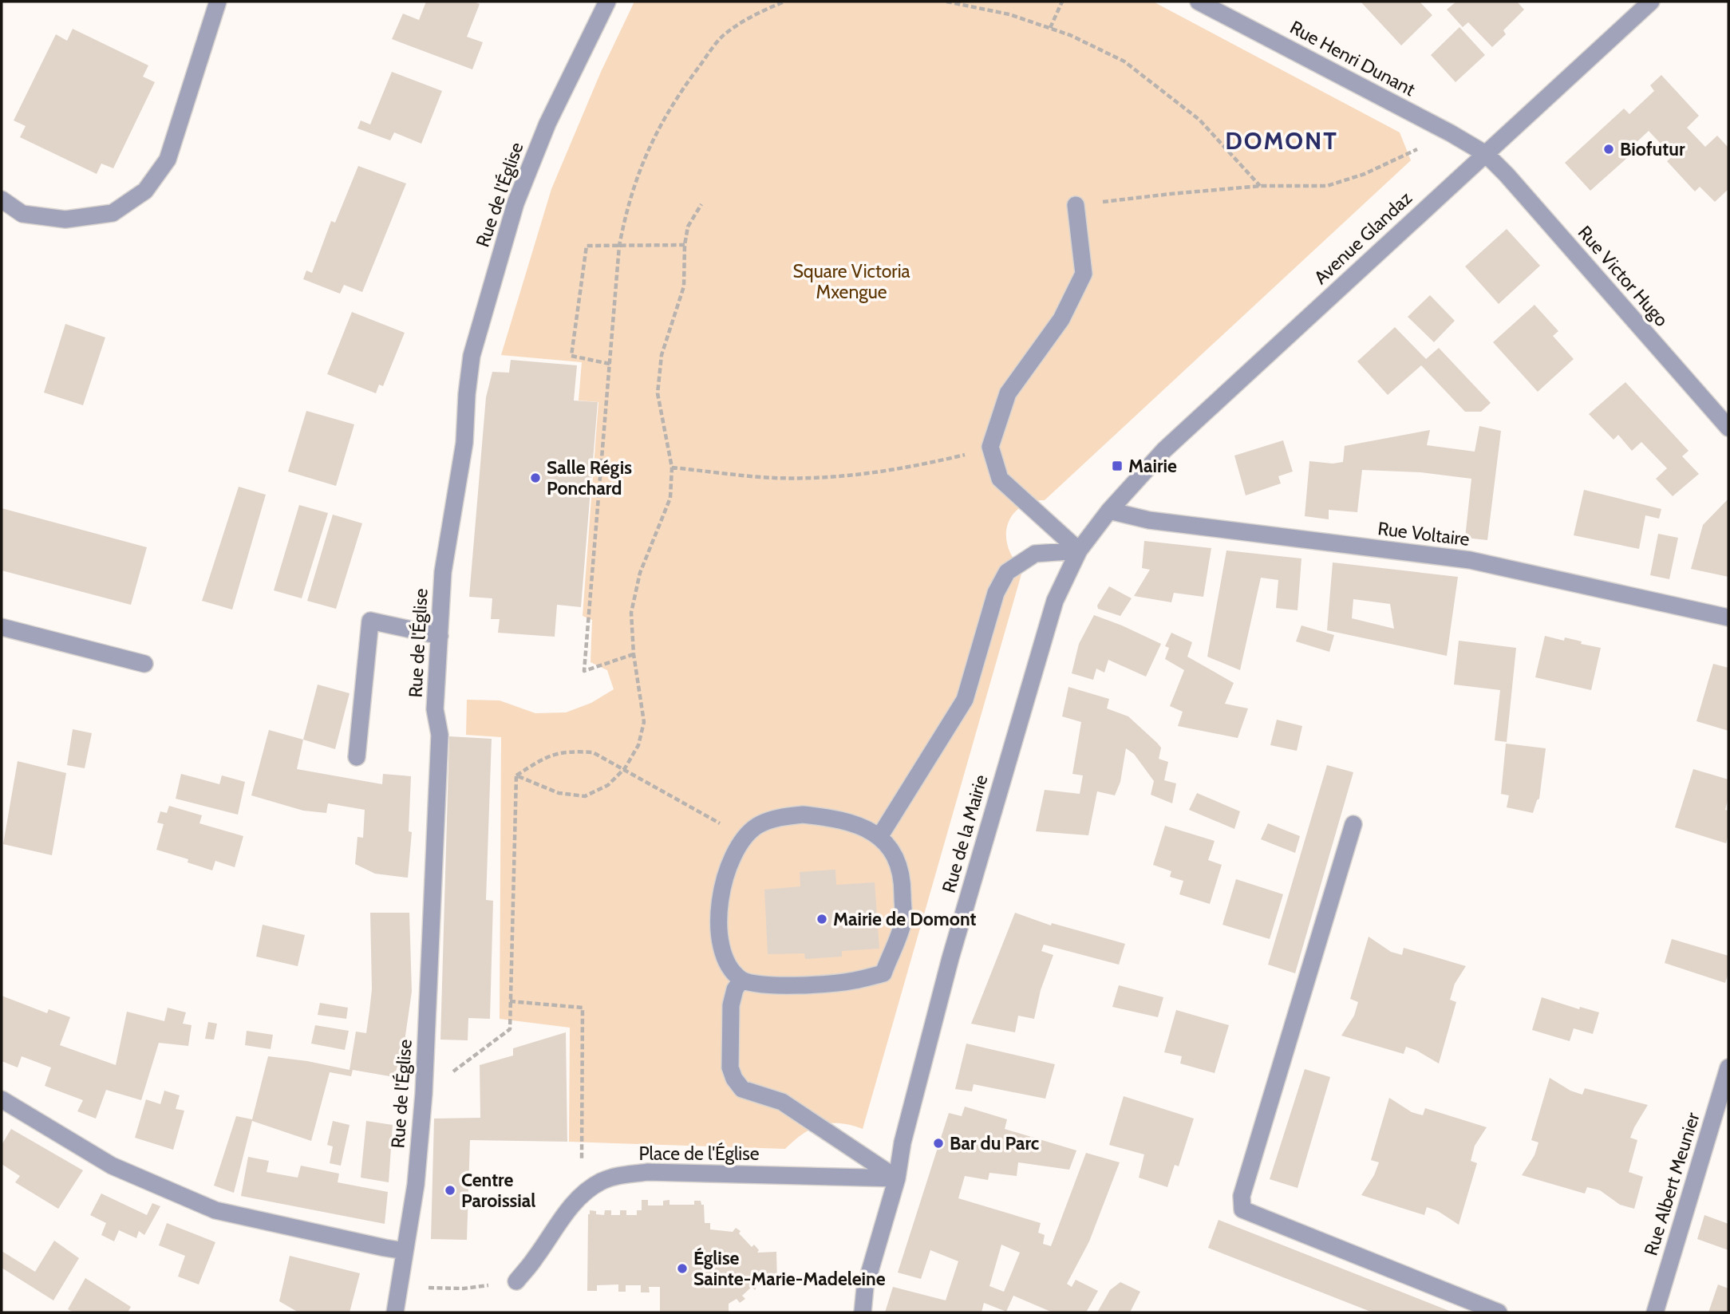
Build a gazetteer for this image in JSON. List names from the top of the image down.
{
  "streets": {
    "street": [
      "Rue Henri Dunant",
      "Rue de l'Église",
      "Avenue Glandaz",
      "Rue Victor Hugo",
      "Rue Voltaire",
      "Rue de la Mairie",
      "Place de l'Église",
      "Rue Albert Meunier"
    ]
  },
  "crossings": [
    ["Rue Henri Dunant", "Avenue Glandaz"],
    ["Rue Henri Dunant", "Rue Victor Hugo"],
    ["Avenue Glandaz", "Rue Victor Hugo"],
    ["Avenue Glandaz", "Rue Voltaire"],
    ["Avenue Glandaz", "Rue de la Mairie"],
    ["Rue Voltaire", "Rue de la Mairie"],
    ["Rue de la Mairie", "Place de l'Église"]
  ],
  "districts": ["DOMONT"],
  "parks": ["Square Victoria Mxengue"],
  "places": {
    "other": [
      "Biofutur",
      "Salle Régis Ponchard",
      "Mairie de Domont",
      "Bar du Parc",
      "Centre Paroissial",
      "Église Sainte-Marie-Madeleine"
    ],
    "transit": ["Mairie"]
  }
}
